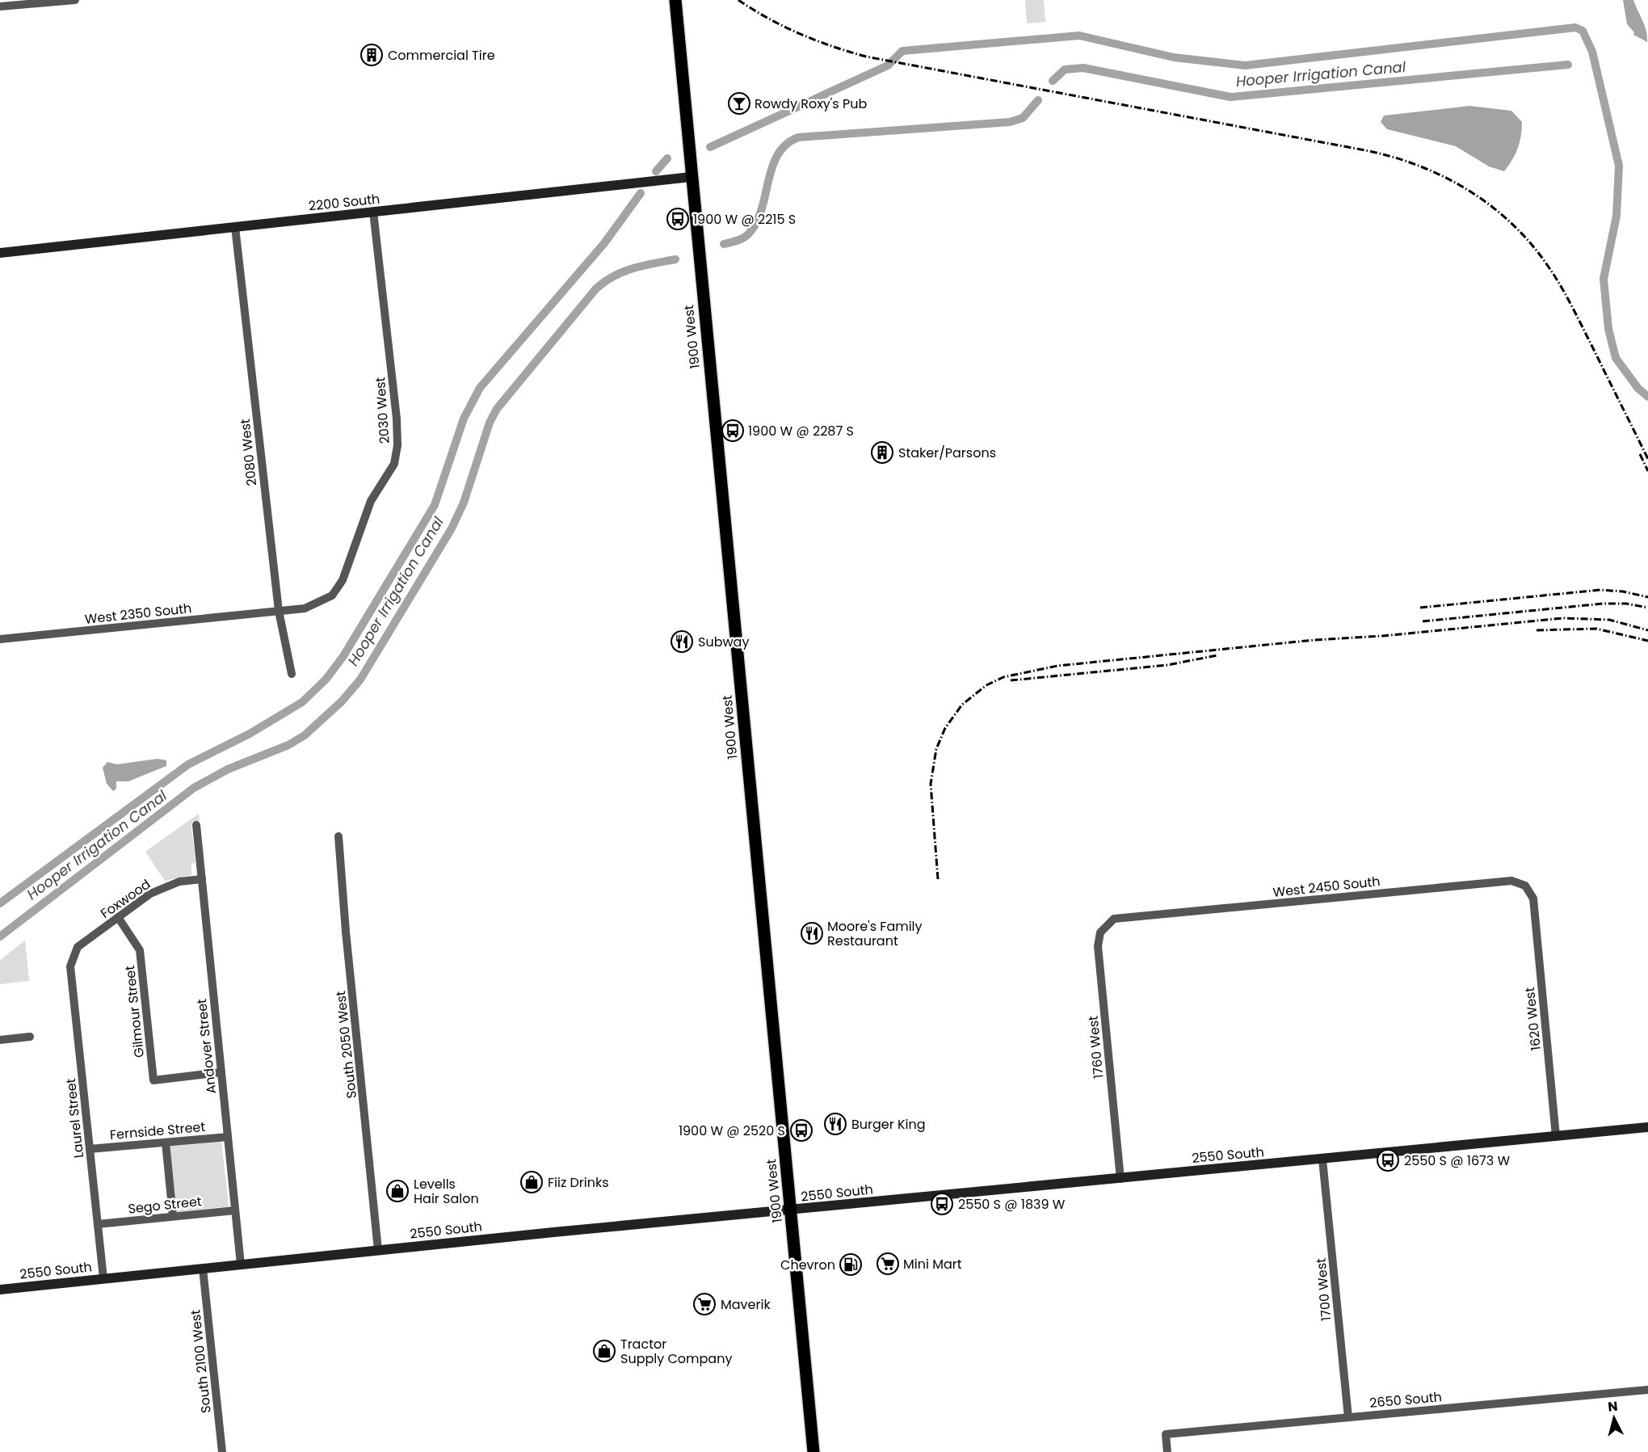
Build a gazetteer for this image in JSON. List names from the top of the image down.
{
  "streets": {
    "main road": ["1900 West"],
    "street": [
      "2200 South",
      "2030 West",
      "2080 West",
      "West 2350 South",
      "West 2450 South",
      "Foxwood",
      "Gilmour Street",
      "1620 West",
      "South 2050 West",
      "Andover Street",
      "1760 West",
      "Laurel Street",
      "Fernside Street",
      "2550 South",
      "Sego Street",
      "1700 West",
      "South 2100 West",
      "2650 South"
    ]
  },
  "crossings": [
    ["2200 South", "1900 West"],
    ["2200 South", "2030 West"],
    ["2200 South", "2080 West"],
    ["1900 West", "2550 South"],
    ["2030 West", "2080 West"],
    ["2030 West", "West 2350 South"],
    ["2080 West", "West 2350 South"],
    ["West 2450 South", "1620 West"],
    ["West 2450 South", "1760 West"],
    ["Foxwood", "Gilmour Street"],
    ["Foxwood", "Andover Street"],
    ["Foxwood", "Laurel Street"],
    ["Gilmour Street", "Andover Street"],
    ["1620 West", "2550 South"],
    ["South 2050 West", "2550 South"],
    ["Andover Street", "Fernside Street"],
    ["Andover Street", "2550 South"],
    ["Andover Street", "Sego Street"],
    ["1760 West", "2550 South"],
    ["Laurel Street", "Fernside Street"],
    ["Laurel Street", "2550 South"],
    ["Laurel Street", "Sego Street"],
    ["2550 South", "1700 West"],
    ["2550 South", "South 2100 West"],
    ["1700 West", "2650 South"]
  ],
  "water": ["Hooper Irrigation Canal"],
  "places": {
    "building": ["Commercial Tire", "Staker/Parsons"],
    "bar": ["Rowdy Roxy's Pub"],
    "bus stop": [
      "1900 W @ 2215 S",
      "1900 W @ 2287 S",
      "1900 W @ 2520 S",
      "2550 S @ 1673 W",
      "2550 S @ 1839 W"
    ],
    "restaurant": ["Subway", "Moore's Family Restaurant", "Burger King"],
    "shop": ["Fiiz Drinks", "Levells Hair Salon", "Tractor Supply Company"],
    "supermarket": ["Mini Mart", "Maverik"],
    "fuel station": ["Chevron"]
  },
  "north": "top"
}
